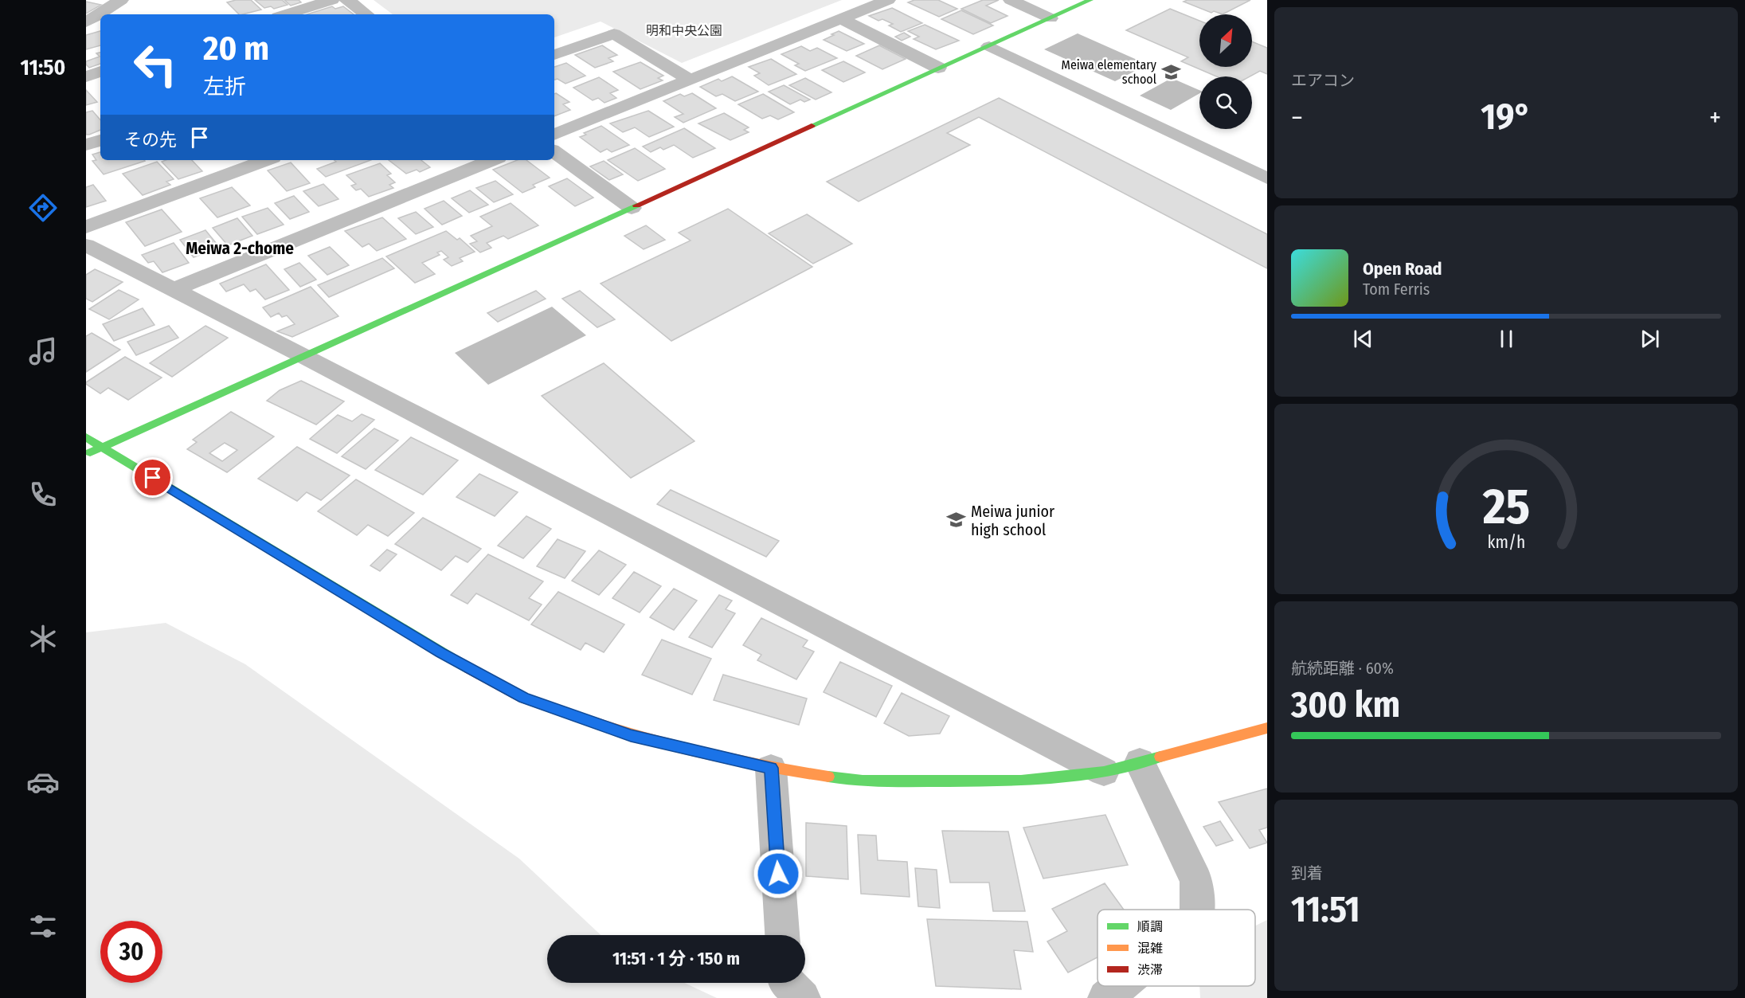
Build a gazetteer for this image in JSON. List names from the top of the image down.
{
  "districts": ["Meiwa 2-chome"],
  "parks": ["明和中央公園"],
  "places": {
    "school or university": ["Meiwa elementary school", "Meiwa junior high school"]
  },
  "legend": ["順調", "混雑", "渋滞"],
  "north": "top right",
  "page": {
    "tabs": "11:50",
    "tile": [
      "エアコン",
      ["航続距離 · 60%", "300 km"],
      ["到着", "11:51"]
    ],
    "turn": ["20 m", "左折"],
    "heat": ["−", "19°", "+"],
    "then": "その先",
    "song": ["Open Road", "Tom Ferris"],
    "limit": "30",
    "trip": "11:51 · 1 分 · 150 m",
    "gauge": ["25", "km/h"]
  }
}
